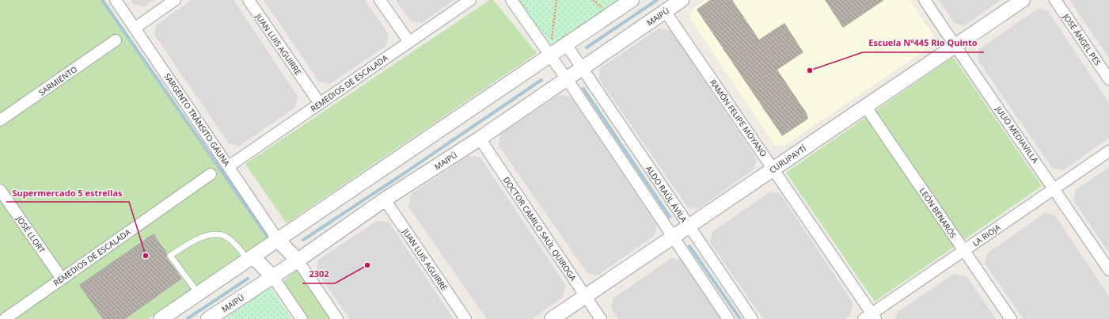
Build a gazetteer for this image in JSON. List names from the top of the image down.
{
  "streets": {
    "street": [
      "MAIPÚ",
      "JOSÉ ÁNGEL PES",
      "JUAN LUIS AGUIRRE",
      "SARMIENTO",
      "REMEDIOS DE ESCALADA",
      "RAMÓN FELIPE MOYANO",
      "SARGENTO TRÁNSITO GAUNA",
      "JULIO MEDIAVILLA",
      "CURUPAYTÍ",
      "ALDO RAÚL ÁVILA",
      "LEÓN BENARÓS",
      "DOCTOR CAMILO SAÚL QUIROGA",
      "JOSÉ LLORT",
      "LA RIOJA"
    ]
  },
  "crossings": [
    ["MAIPÚ", "JUAN LUIS AGUIRRE"],
    ["MAIPÚ", "RAMÓN FELIPE MOYANO"],
    ["MAIPÚ", "ALDO RAÚL ÁVILA"],
    ["MAIPÚ", "DOCTOR CAMILO SAÚL QUIROGA"],
    ["JUAN LUIS AGUIRRE", "REMEDIOS DE ESCALADA"],
    ["REMEDIOS DE ESCALADA", "SARGENTO TRÁNSITO GAUNA"],
    ["REMEDIOS DE ESCALADA", "JOSÉ LLORT"],
    ["RAMÓN FELIPE MOYANO", "CURUPAYTÍ"],
    ["RAMÓN FELIPE MOYANO", "LA RIOJA"],
    ["JULIO MEDIAVILLA", "CURUPAYTÍ"],
    ["JULIO MEDIAVILLA", "LA RIOJA"],
    ["CURUPAYTÍ", "ALDO RAÚL ÁVILA"],
    ["CURUPAYTÍ", "LEÓN BENARÓS"],
    ["CURUPAYTÍ", "DOCTOR CAMILO SAÚL QUIROGA"],
    ["LEÓN BENARÓS", "LA RIOJA"]
  ],
  "places": ["Escuela Nº445 Rio Quinto", "Supermercado 5 estrellas", "2302"]
}
